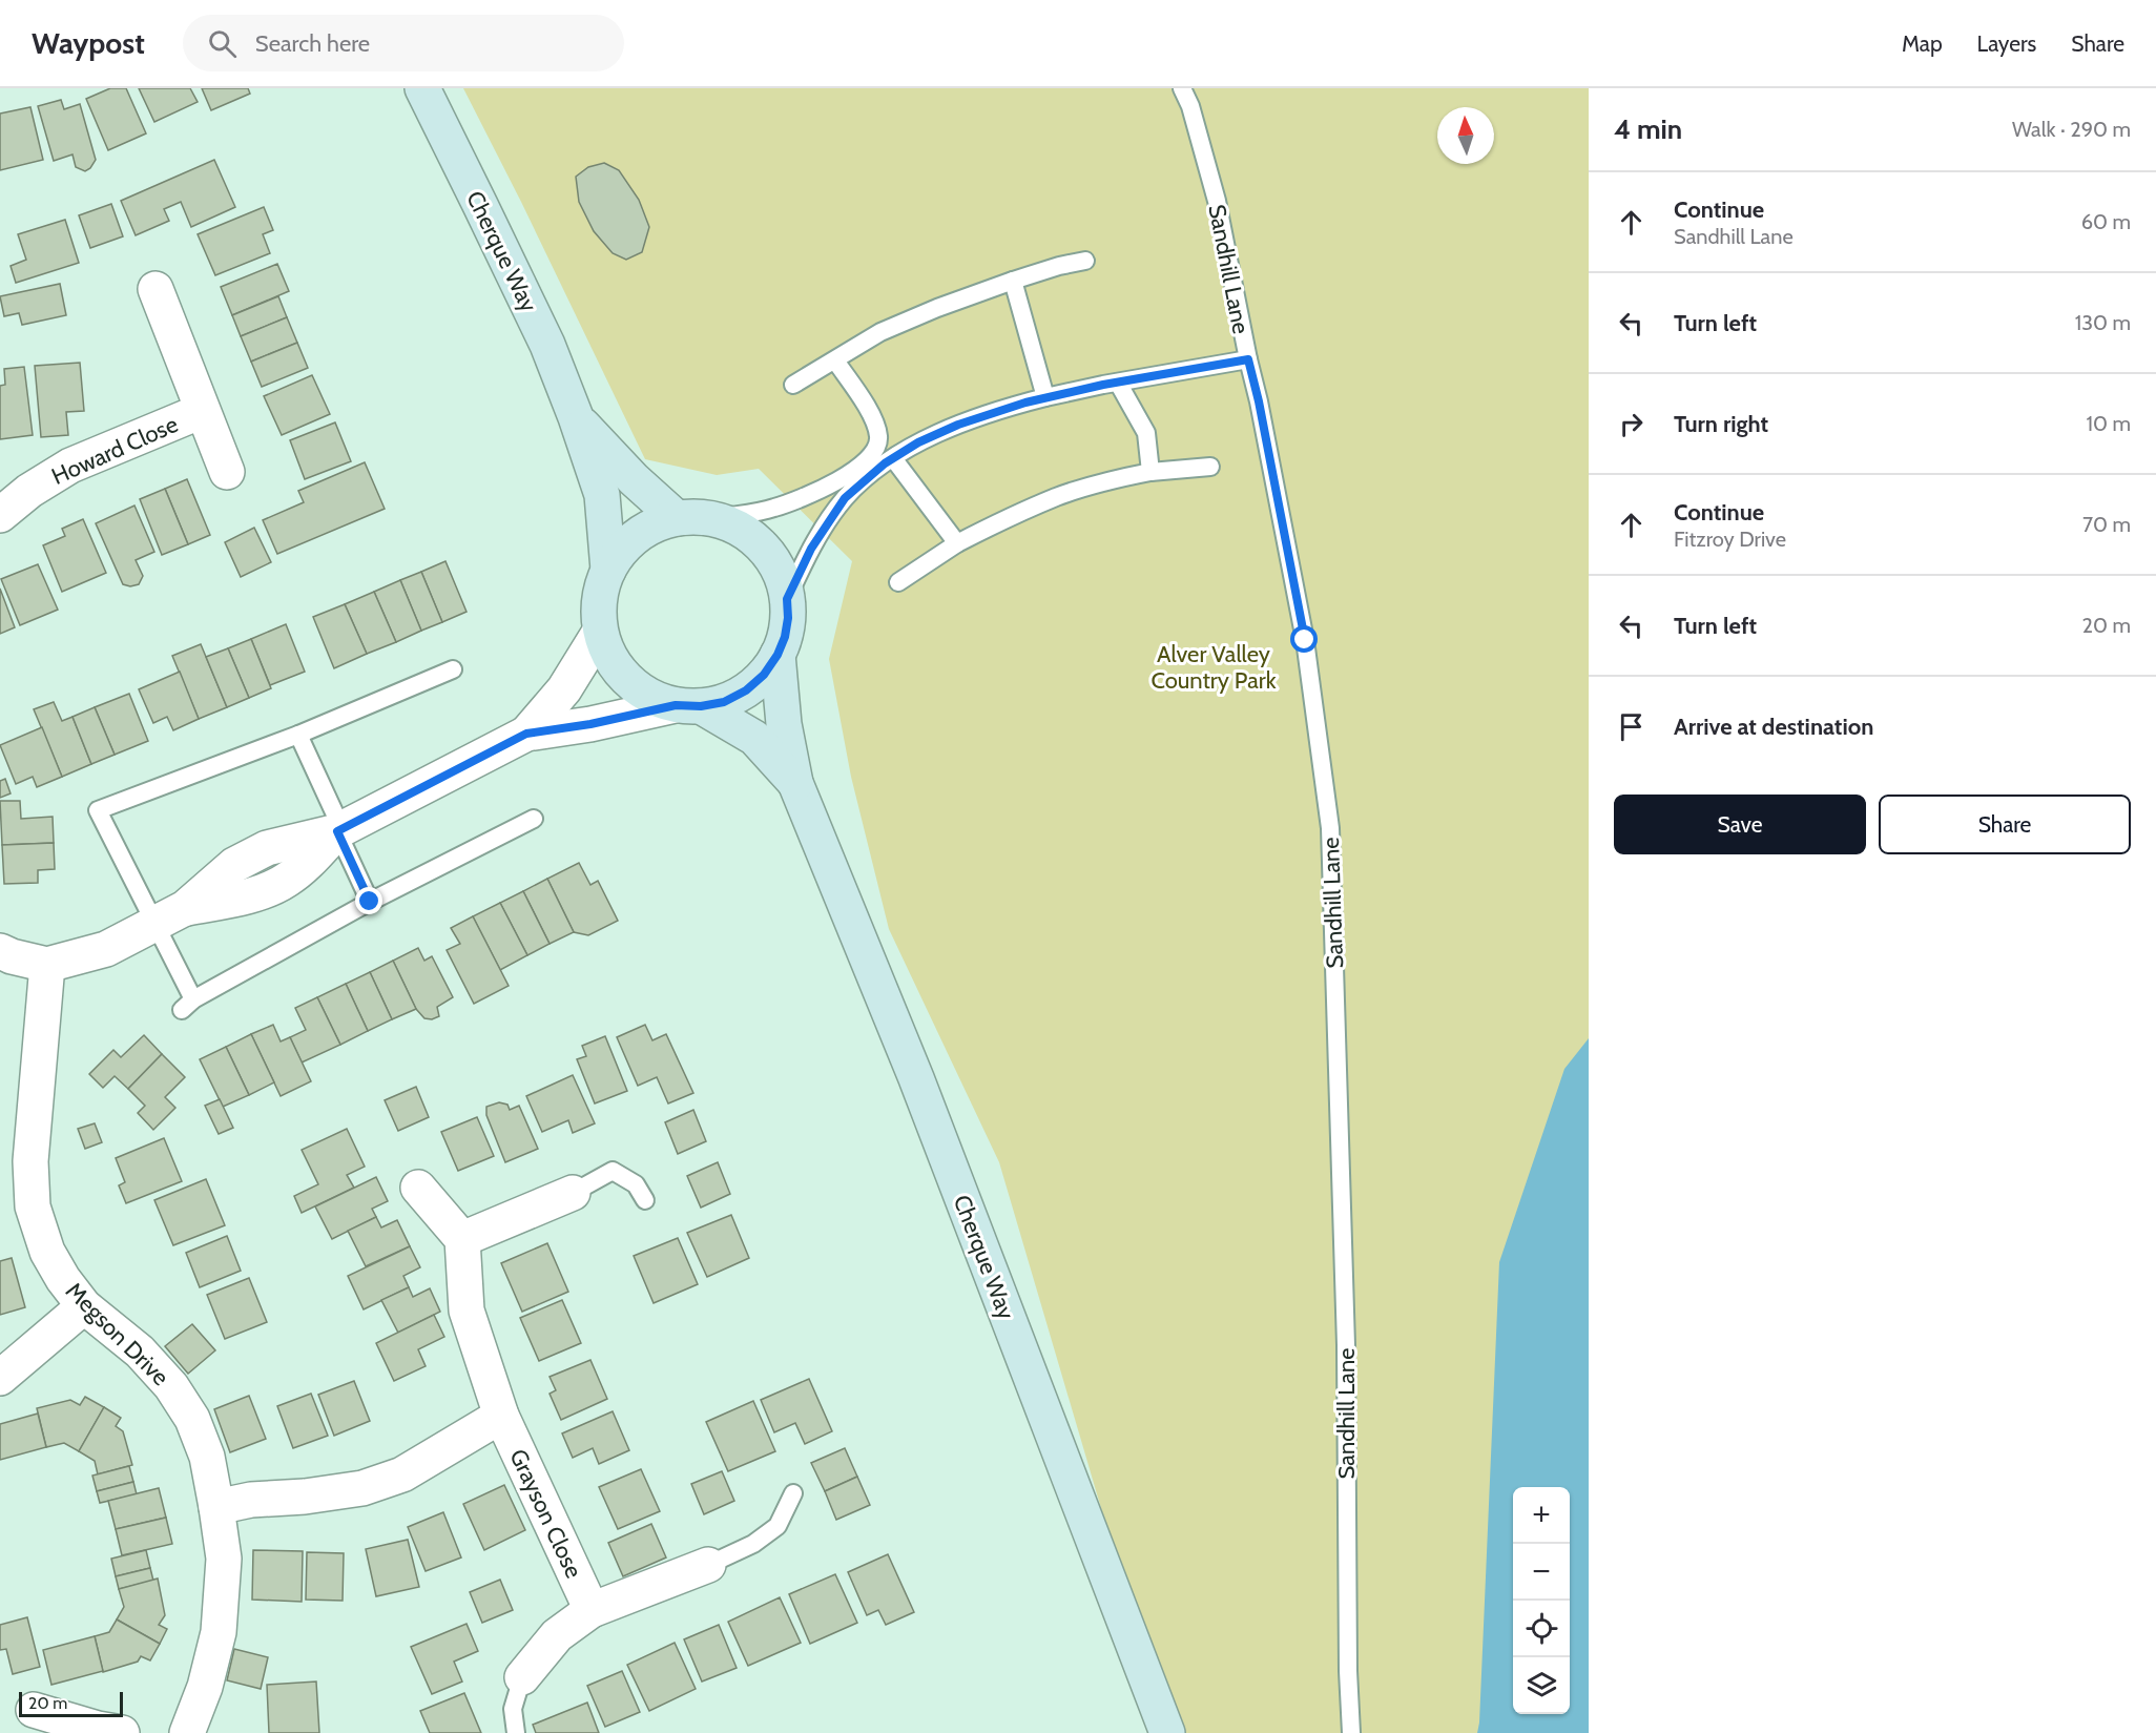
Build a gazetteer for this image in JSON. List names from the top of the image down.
{
  "streets": {
    "street": [
      "Cherque Way",
      "Howard Close",
      "Megson Drive",
      "Grayson Close"
    ],
    "lane": ["Sandhill Lane"]
  },
  "parks": ["Alver Valley Country Park"],
  "scale_bar": "20 m",
  "north": "top",
  "page": {
    "header": "Waypost",
    "search": "Search here",
    "nav": ["Map", "Layers", "Share"],
    "heading": ["4 min", "Walk · 290 m"],
    "list": [
      ["Continue", "Sandhill Lane", "60 m"],
      ["Turn left", "130 m"],
      ["Turn right", "10 m"],
      ["Continue", "Fitzroy Drive", "70 m"],
      ["Turn left", "20 m"],
      "Arrive at destination"
    ],
    "buttons": ["Save", "Share"],
    "map_buttons": ["+", "−"],
    "scale": "20 m"
  }
}
